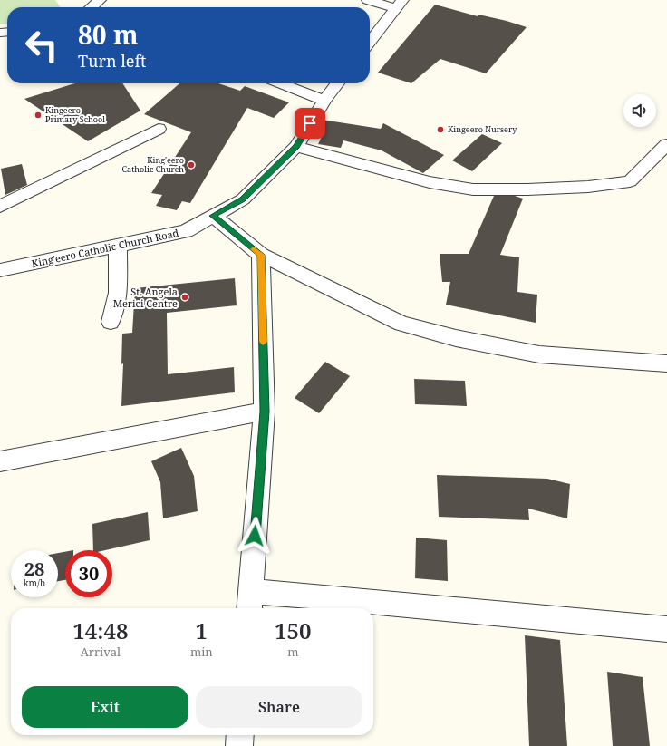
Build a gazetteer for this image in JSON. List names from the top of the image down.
{
  "streets": {
    "street": ["King'eero Catholic Church Road"]
  },
  "places": [
    "Kingeero Primary School",
    "Kingeero Nursery",
    "King'eero Catholic Church",
    "St. Angela Merici Centre"
  ],
  "page": {
    "turn": ["80 m", "Turn left"],
    "speed": "28 km/h",
    "limit": "30",
    "eta": [
      "14:48",
      "Arrival",
      "1",
      "min",
      "150",
      "m"
    ],
    "buttons": ["Exit", "Share"]
  }
}
